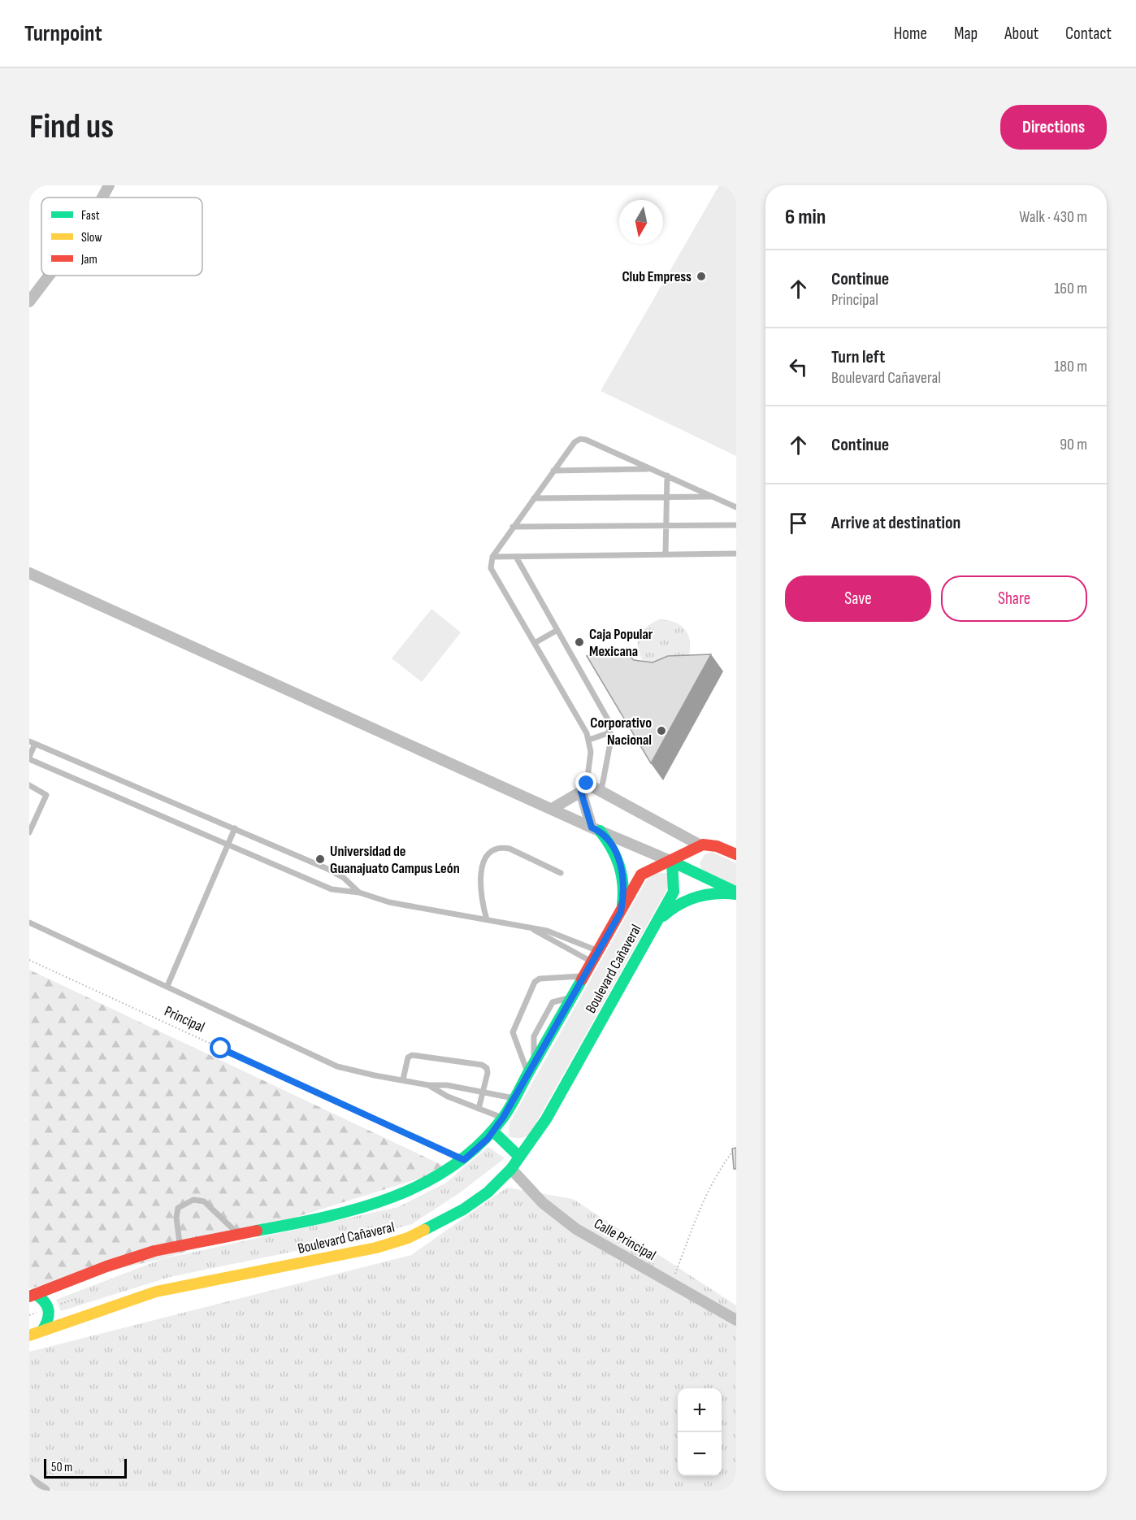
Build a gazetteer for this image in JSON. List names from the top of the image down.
{
  "streets": {
    "street": ["Boulevard Cañaveral", "Calle Principal"],
    "path": ["Principal"]
  },
  "crossings": [
    ["Boulevard Cañaveral", "Principal"],
    ["Boulevard Cañaveral", "Calle Principal"]
  ],
  "places": [
    "Club Empress",
    "Caja Popular Mexicana",
    "Corporativo Nacional",
    "Universidad de Guanajuato Campus León"
  ],
  "legend": ["Fast", "Slow", "Jam"],
  "scale_bar": "50 m",
  "north": "bottom",
  "page": {
    "header": "Turnpoint",
    "nav": [
      "Home",
      "Map",
      "About",
      "Contact"
    ],
    "buttons": [
      "Directions",
      ["Save", "Share"]
    ],
    "title": "Find us",
    "heading": ["6 min", "Walk · 430 m"],
    "list": [
      ["Continue", "Principal", "160 m"],
      ["Turn left", "Boulevard Cañaveral", "180 m"],
      ["Continue", "90 m"],
      "Arrive at destination"
    ],
    "map_buttons": ["+", "−"],
    "scale": "50 m"
  }
}
